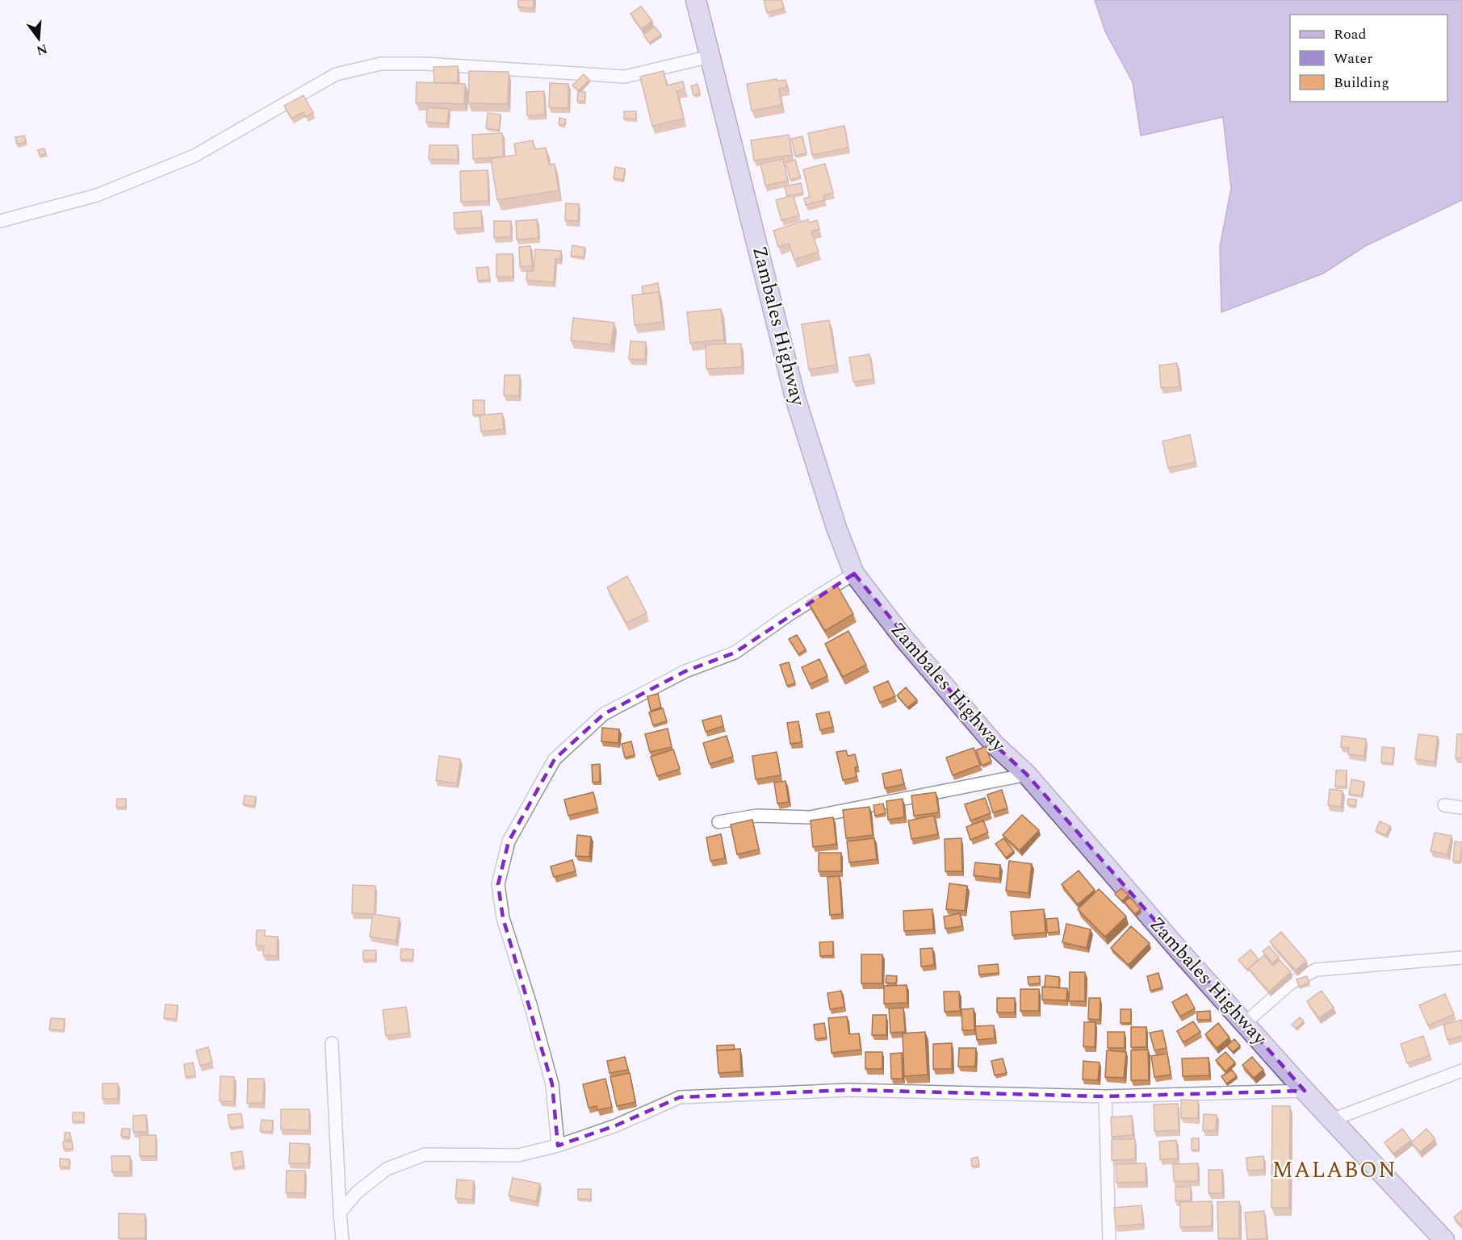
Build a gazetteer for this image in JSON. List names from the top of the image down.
{
  "streets": {
    "main road": ["Zambales Highway"]
  },
  "districts": ["MALABON"],
  "legend": ["Road", "Water", "Building"],
  "north": "bottom"
}
